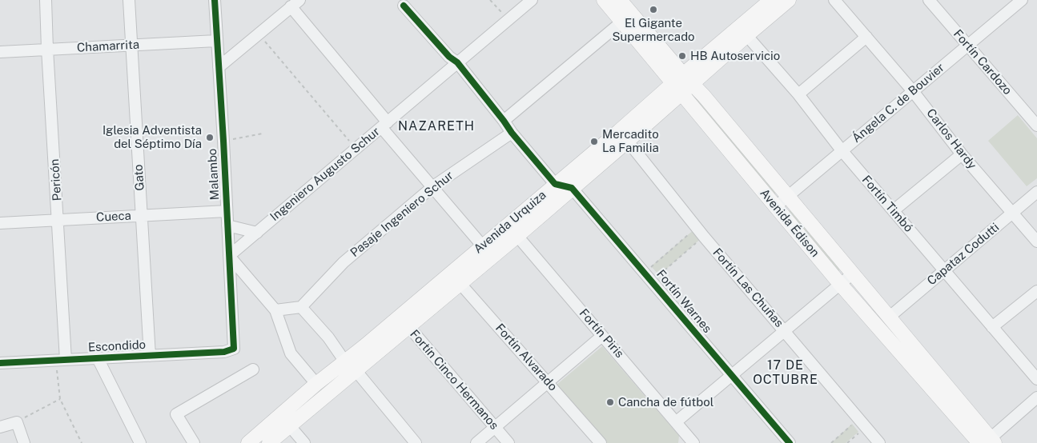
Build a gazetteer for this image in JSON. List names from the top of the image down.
{
  "streets": {
    "main road": ["Avenida Urquiza", "Avenida Édison"],
    "street": [
      "Chamarrita",
      "Fortín Cardozo",
      "Ángela C. de Bouvier",
      "Carlos Hardy",
      "Malambo",
      "Ingeniero Augusto Schur",
      "Gato",
      "Pericón",
      "Fortín Timbó",
      "Pasaje Ingeniero Schur",
      "Cueca",
      "Capataz Codutti",
      "Fortín Las Chuñas",
      "Fortín Warnes",
      "Fortín Piris",
      "Escondido",
      "Fortín Alvarado",
      "Fortín Cinco Hermanos"
    ]
  },
  "crossings": [
    ["Chamarrita", "Malambo"],
    ["Chamarrita", "Gato"],
    ["Chamarrita", "Pericón"],
    ["Fortín Cardozo", "Ángela C. de Bouvier"],
    ["Ángela C. de Bouvier", "Carlos Hardy"],
    ["Ángela C. de Bouvier", "Fortín Timbó"],
    ["Ángela C. de Bouvier", "Avenida Édison"],
    ["Carlos Hardy", "Capataz Codutti"],
    ["Malambo", "Ingeniero Augusto Schur"],
    ["Malambo", "Cueca"],
    ["Malambo", "Escondido"],
    ["Gato", "Cueca"],
    ["Gato", "Escondido"],
    ["Pericón", "Cueca"],
    ["Pericón", "Escondido"],
    ["Fortín Timbó", "Avenida Urquiza"],
    ["Fortín Timbó", "Capataz Codutti"],
    ["Avenida Urquiza", "Avenida Édison"],
    ["Avenida Urquiza", "Fortín Las Chuñas"],
    ["Avenida Urquiza", "Fortín Warnes"],
    ["Avenida Urquiza", "Fortín Piris"],
    ["Avenida Urquiza", "Fortín Alvarado"],
    ["Avenida Urquiza", "Fortín Cinco Hermanos"],
    ["Avenida Édison", "Capataz Codutti"]
  ],
  "districts": ["NAZARETH", "17 DE OCTUBRE"],
  "places": [
    "El Gigante Supermercado",
    "HB Autoservicio",
    "Iglesia Adventista del Séptimo Día",
    "Mercadito La Familia",
    "Cancha de fútbol"
  ]
}
